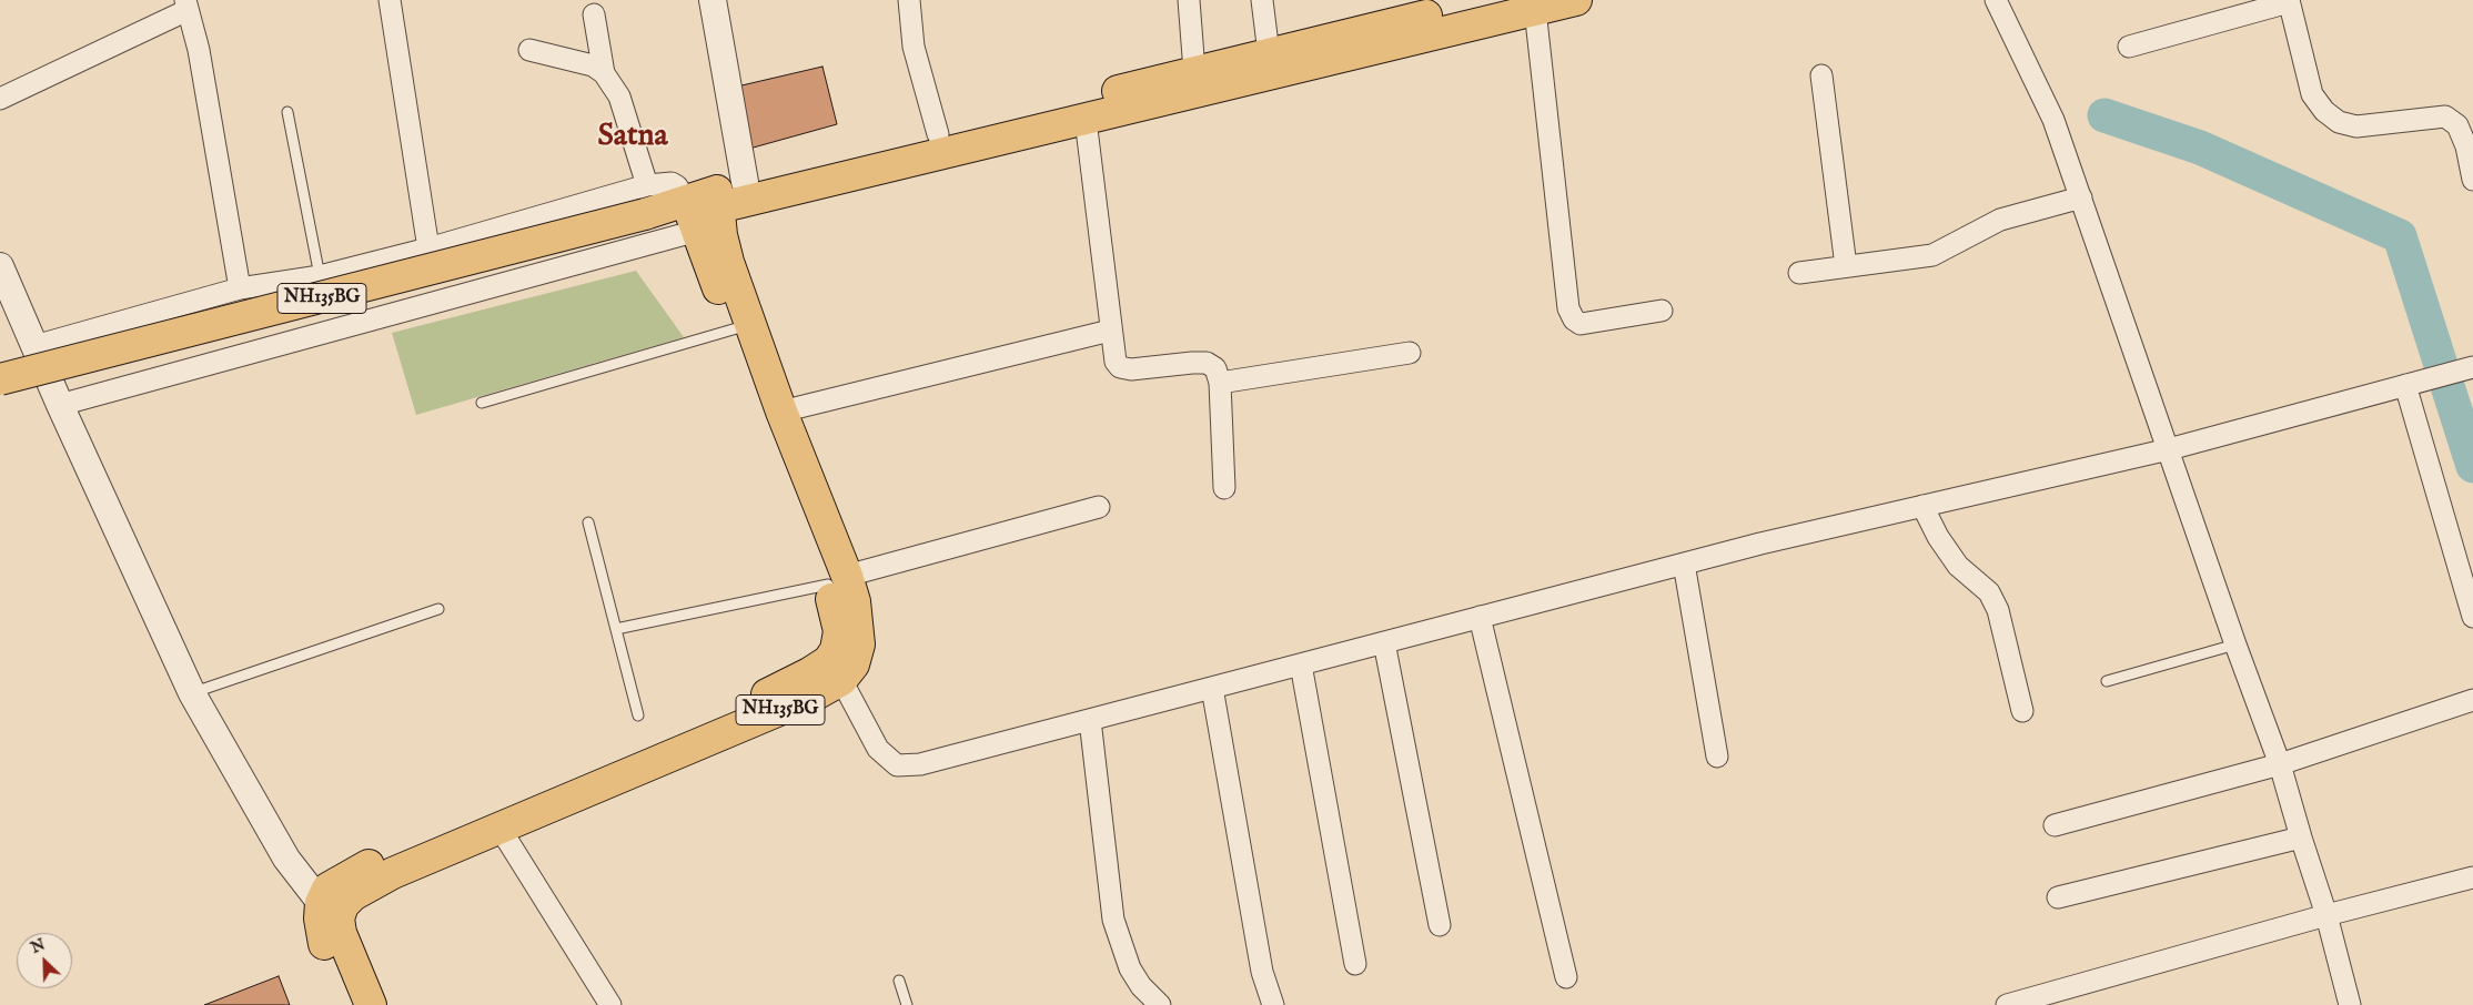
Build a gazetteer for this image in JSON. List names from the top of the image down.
{
  "streets": {
    "main road": ["NH135BG"]
  },
  "districts": ["Satna"],
  "north": "top left"
}
